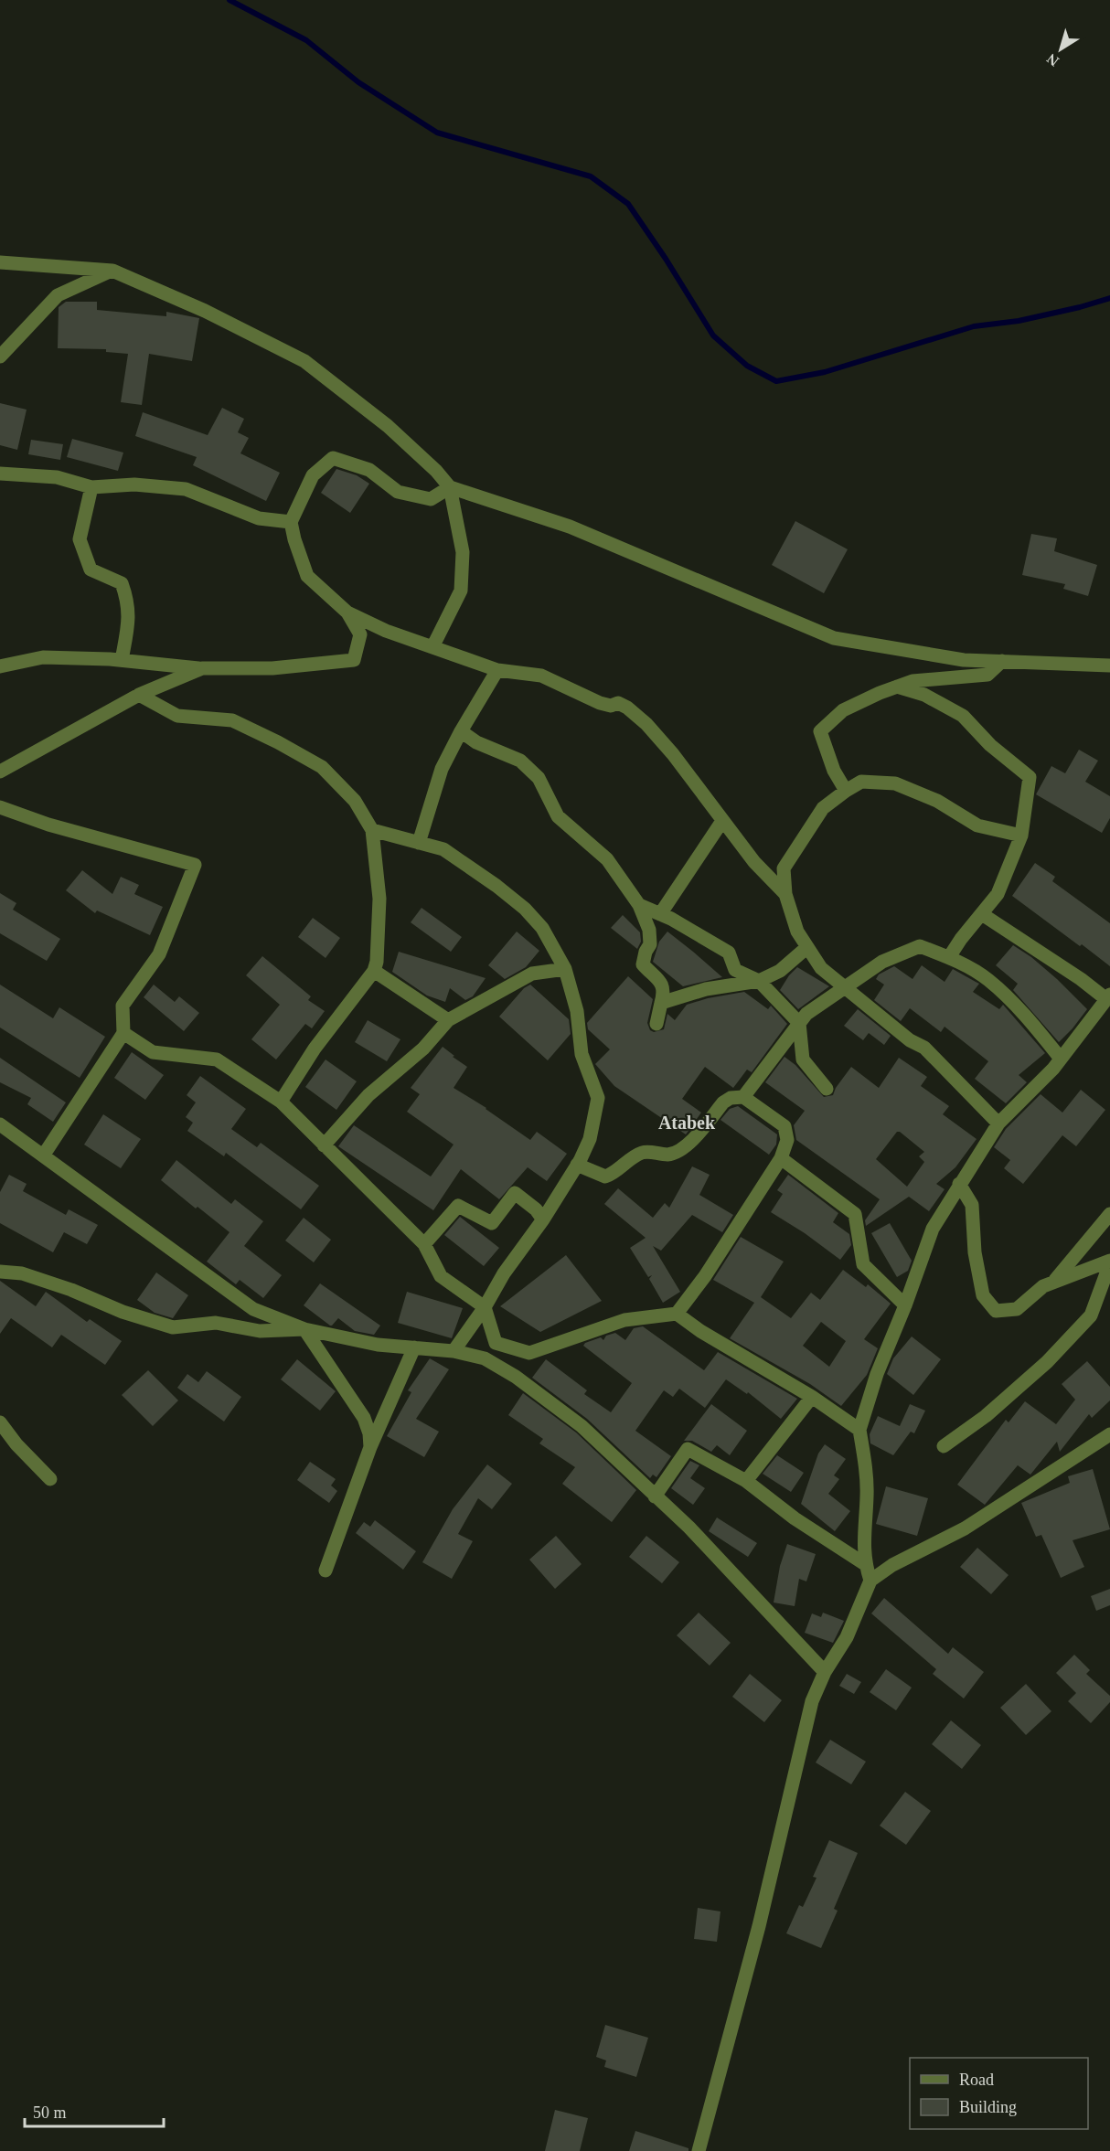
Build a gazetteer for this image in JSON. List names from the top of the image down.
{
  "districts": ["Atabek"],
  "legend": ["Road", "Building"],
  "scale_bar": "50 m",
  "north": "bottom left"
}
